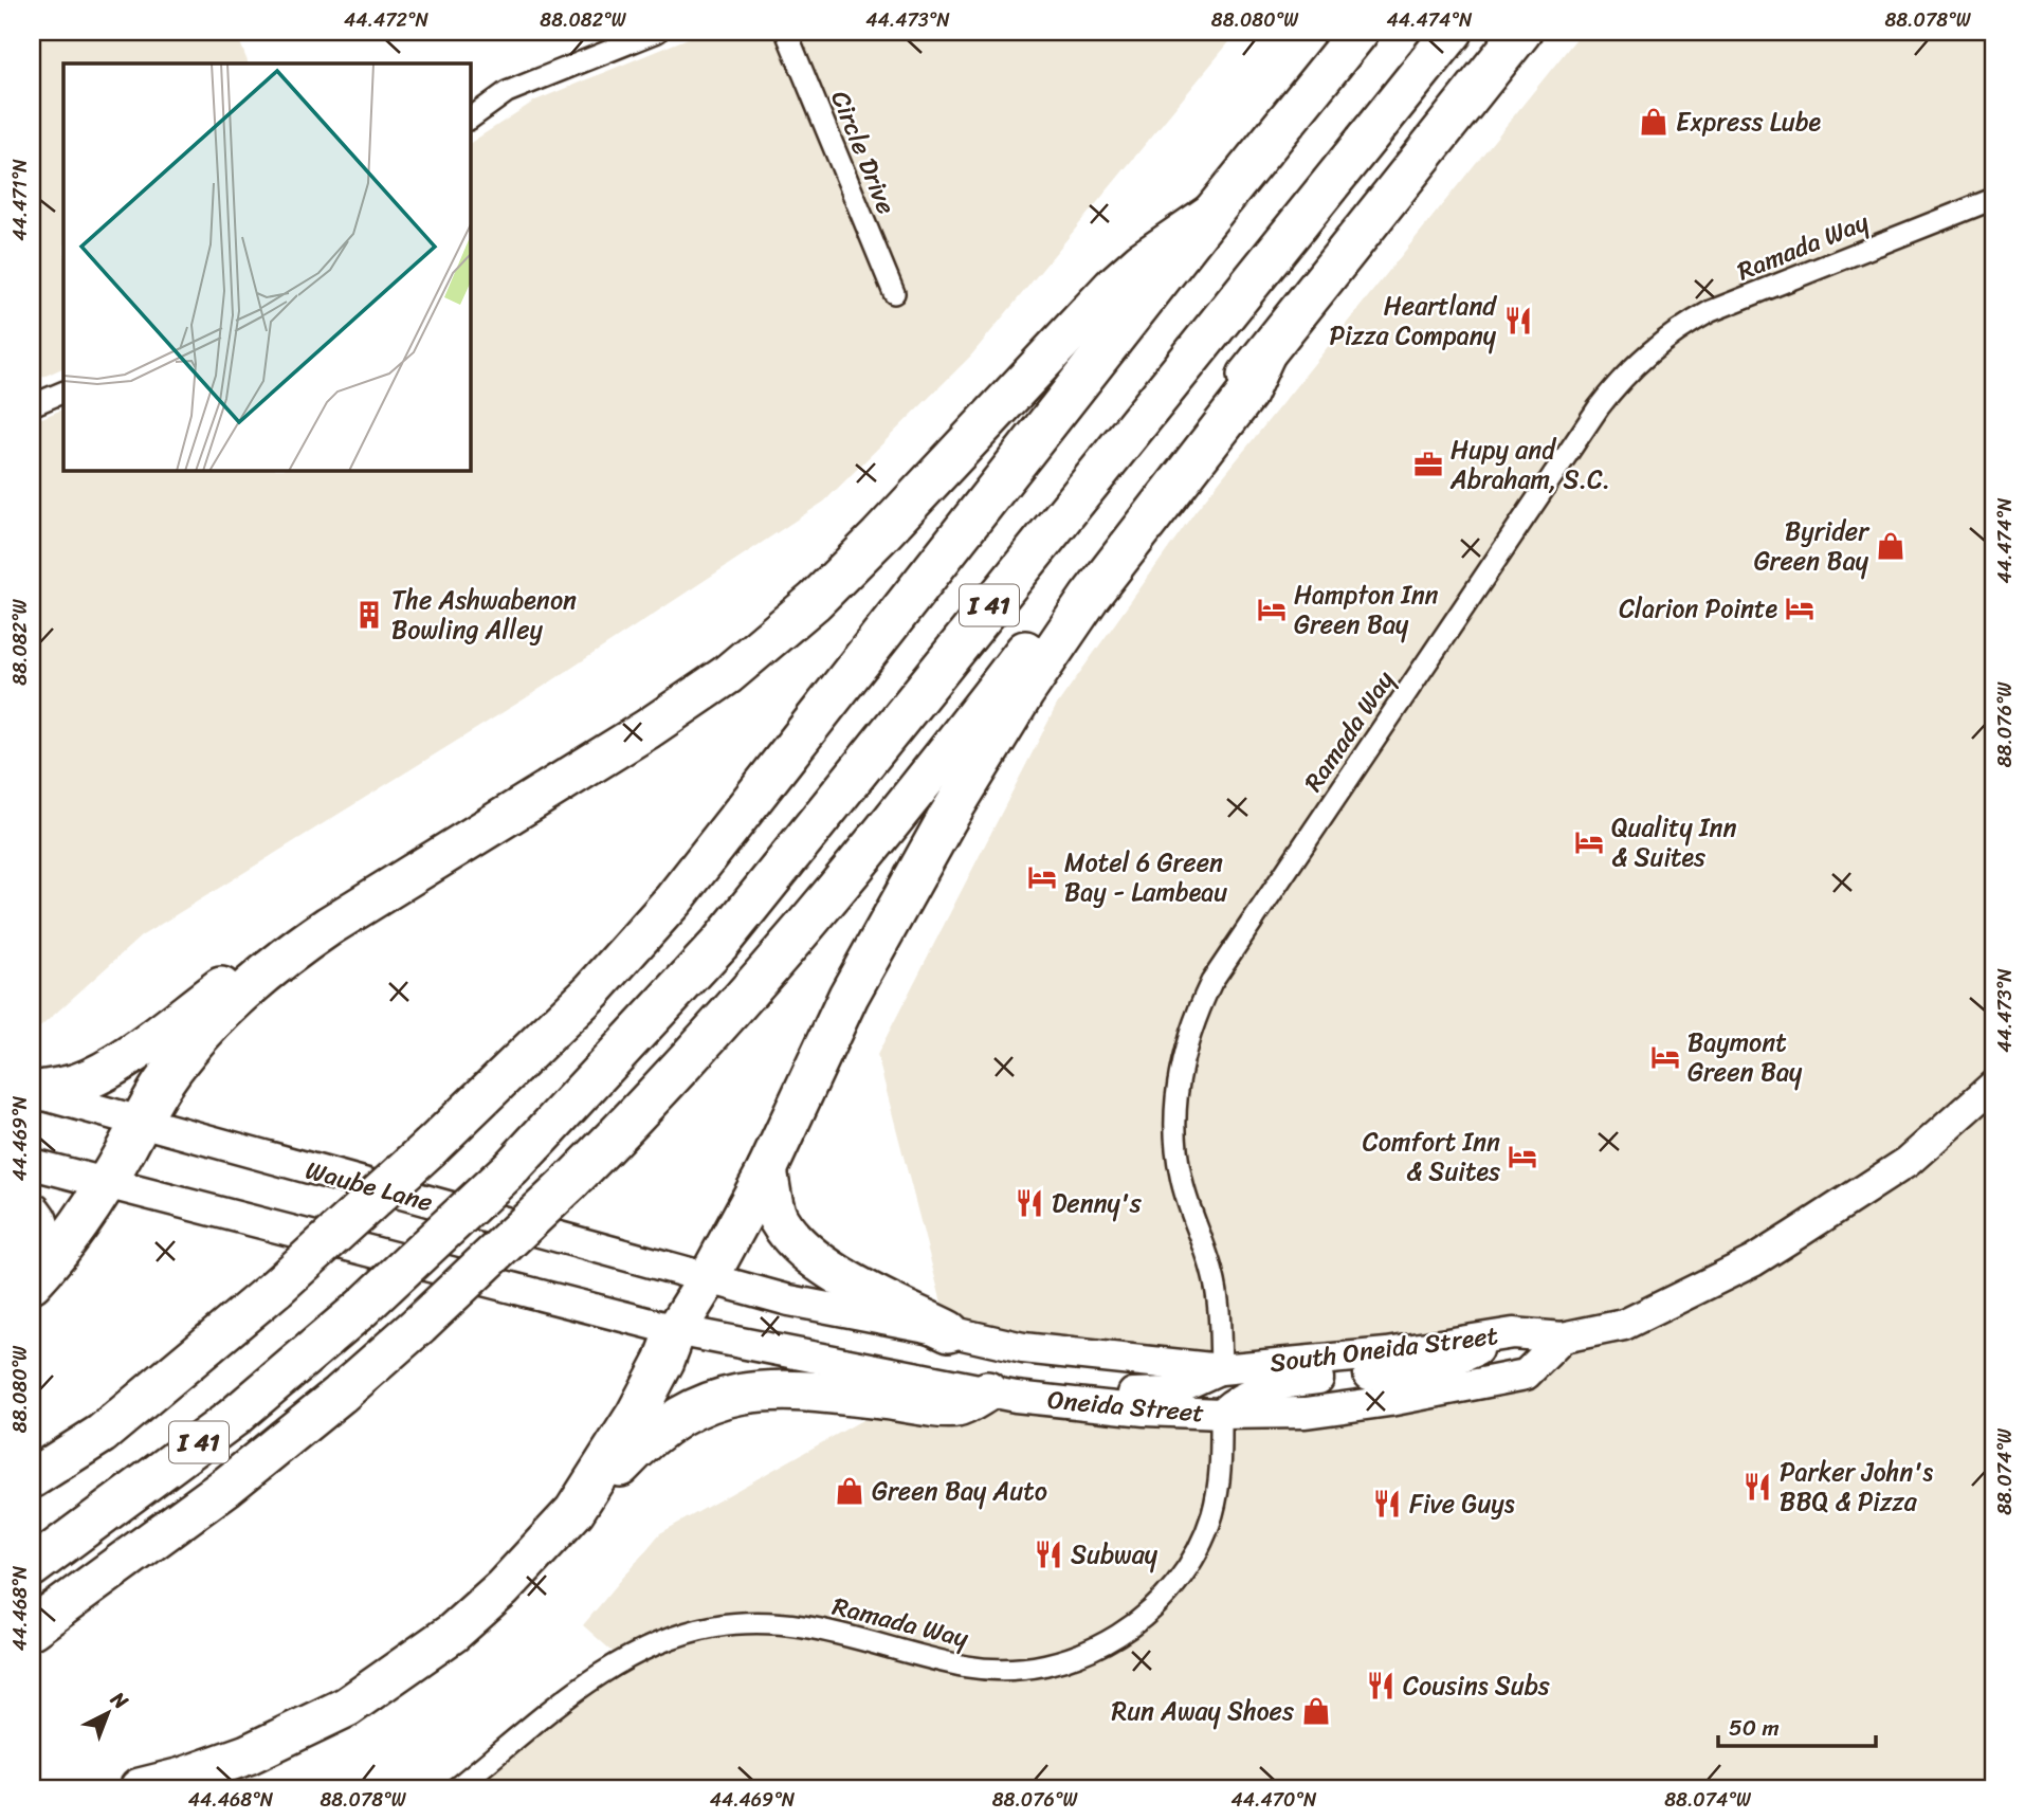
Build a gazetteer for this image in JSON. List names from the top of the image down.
{
  "streets": {
    "highway": ["I 41"],
    "street": [
      "Circle Drive",
      "Ramada Way",
      "Waube Lane",
      "South Oneida Street",
      "Oneida Street"
    ]
  },
  "crossings": [
    ["Ramada Way", "South Oneida Street"],
    ["Ramada Way", "Oneida Street"],
    ["Waube Lane", "South Oneida Street"],
    ["South Oneida Street", "Oneida Street"]
  ],
  "places": {
    "shop": [
      "Express Lube",
      "Byrider Green Bay",
      "Green Bay Auto",
      "Run Away Shoes"
    ],
    "restaurant": [
      "Heartland Pizza Company",
      "Denny's",
      "Parker John's BBQ & Pizza",
      "Five Guys",
      "Subway",
      "Cousins Subs"
    ],
    "office": ["Hupy and Abraham, S.C."],
    "hotel": [
      "Clarion Pointe",
      "Hampton Inn Green Bay",
      "Quality Inn & Suites",
      "Motel 6 Green Bay - Lambeau",
      "Baymont Green Bay",
      "Comfort Inn & Suites"
    ],
    "building": ["The Ashwabenon Bowling Alley"]
  },
  "scale_bar": "50 m",
  "north": "top right",
  "coordinates": [
    "44.472°N",
    "88.082°W",
    "44.473°N",
    "88.080°W",
    "44.474°N",
    "88.078°W",
    "44.471°N",
    "88.076°W",
    "44.469°N",
    "88.074°W",
    "44.468°N",
    "44.470°N"
  ]
}
